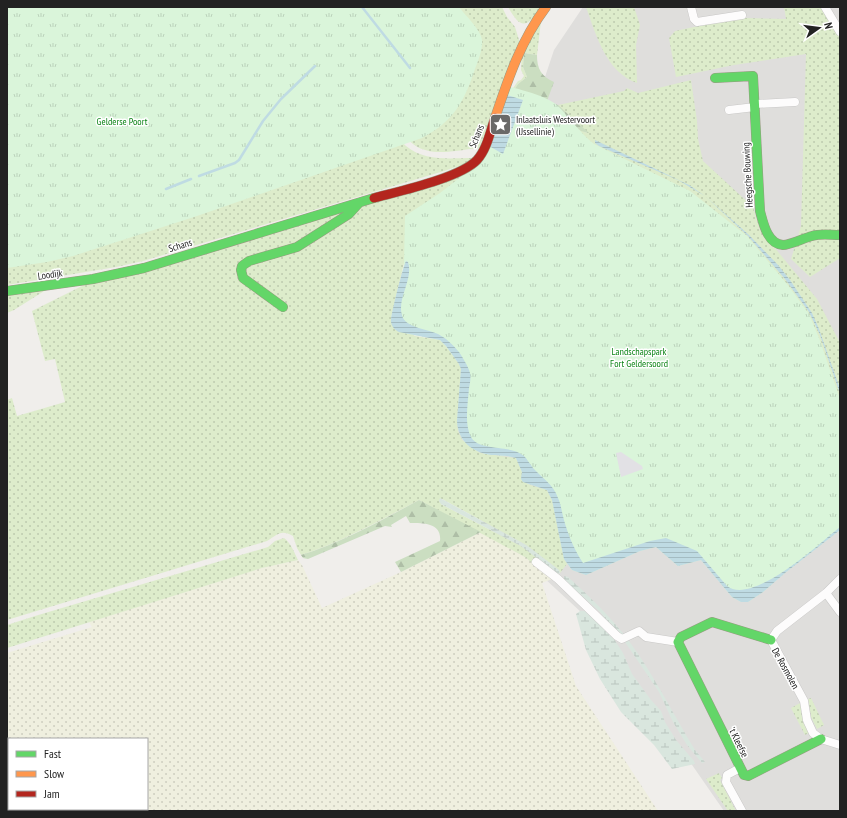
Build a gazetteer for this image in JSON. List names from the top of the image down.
{
  "streets": {
    "street": [
      "Schans",
      "Heegsche Bouwing",
      "Loodijk",
      "De Rosmolen",
      "'t Kleefse"
    ]
  },
  "crossings": [
    ["Schans", "Loodijk"],
    ["De Rosmolen", "'t Kleefse"]
  ],
  "parks": ["Gelderse Poort", "Landschapspark Fort Geldersoord"],
  "places": {
    "place": ["Inlaatsluis Westervoort (IJssellinie)"]
  },
  "legend": ["Fast", "Slow", "Jam"],
  "north": "right"
}
